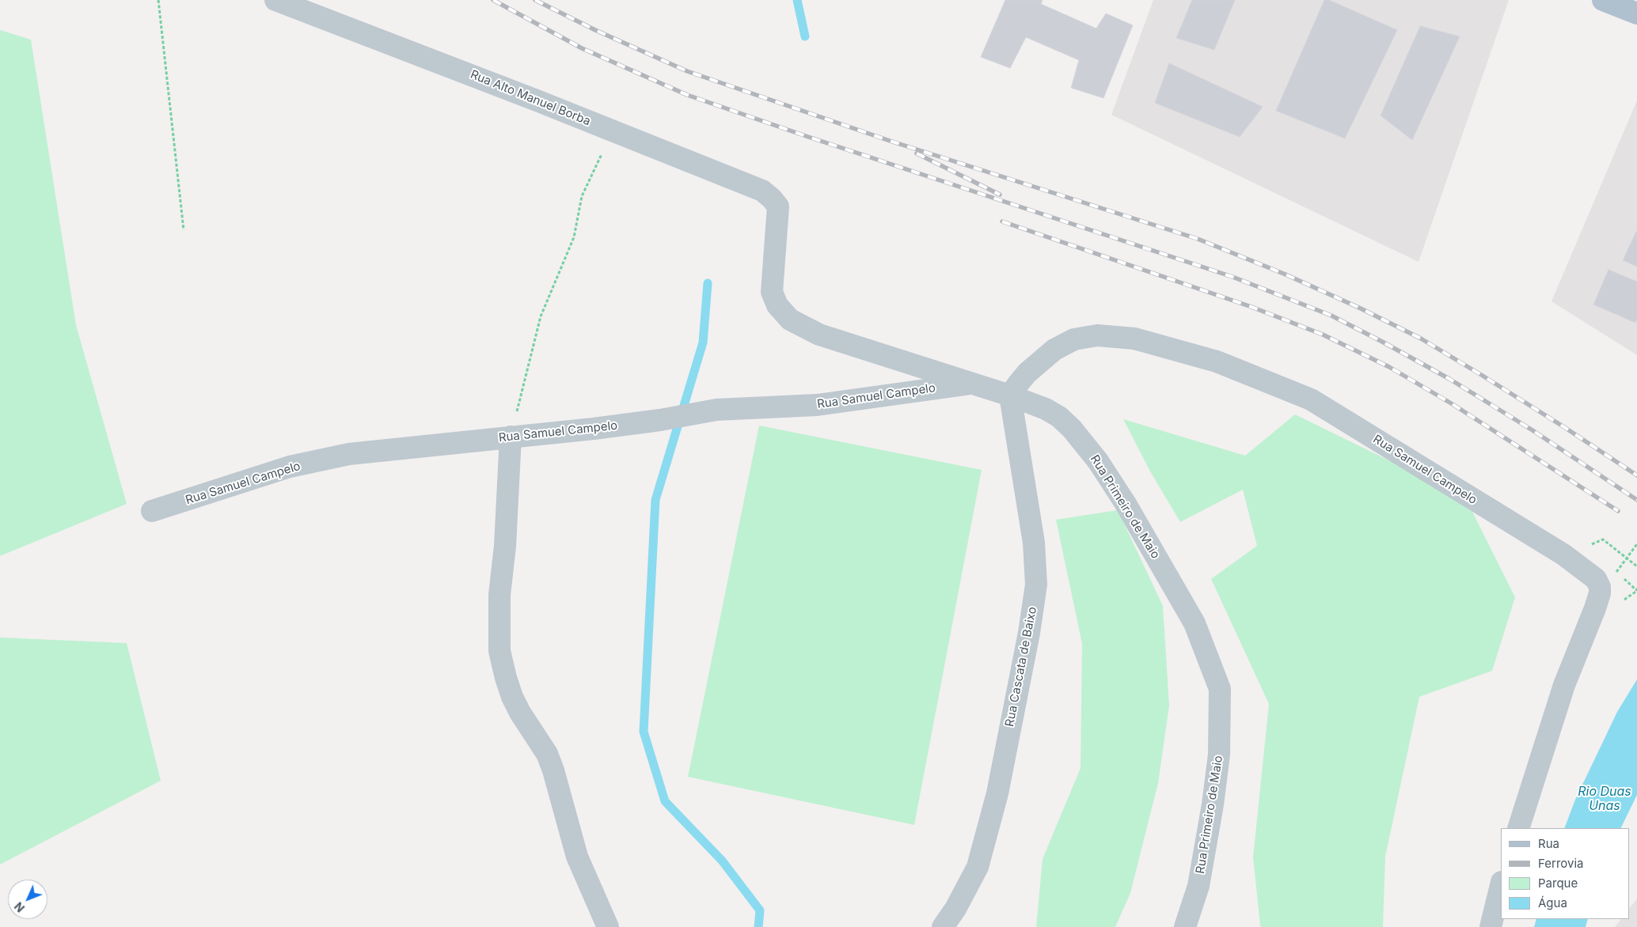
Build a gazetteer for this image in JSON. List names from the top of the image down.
{
  "streets": {
    "street": [
      "Rua Alto Manuel Borba",
      "Rua Samuel Campelo",
      "Rua Primeiro de Maio",
      "Rua Cascata de Baixo"
    ]
  },
  "crossings": [
    ["Rua Alto Manuel Borba", "Rua Primeiro de Maio"],
    ["Rua Samuel Campelo", "Rua Primeiro de Maio"],
    ["Rua Samuel Campelo", "Rua Cascata de Baixo"],
    ["Rua Primeiro de Maio", "Rua Cascata de Baixo"]
  ],
  "water": ["Rio Duas Unas"],
  "legend": [
    "Rua",
    "Ferrovia",
    "Parque",
    "Água"
  ],
  "north": "bottom left"
}
